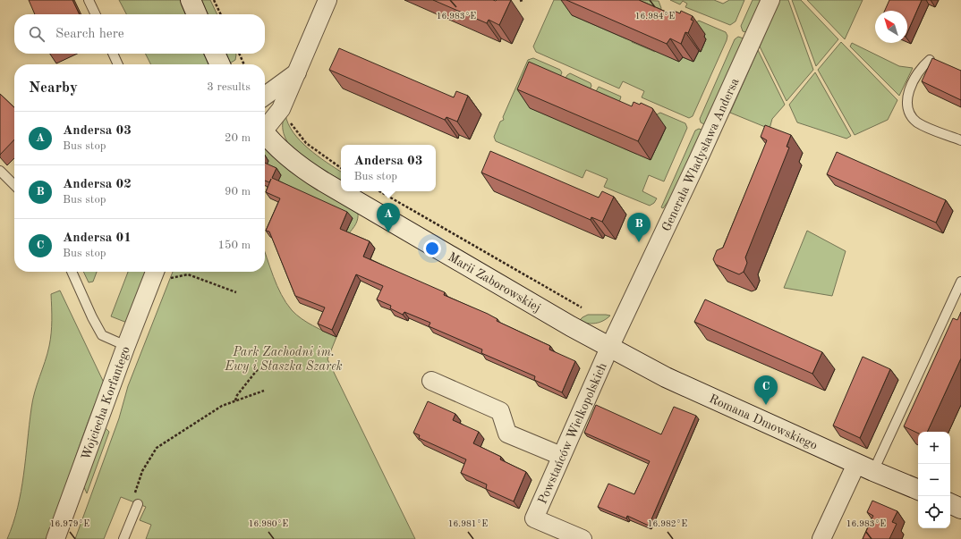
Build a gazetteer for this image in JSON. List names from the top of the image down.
{
  "streets": {
    "street": [
      "Generała Władysława Andersa",
      "Marii Zaborowskiej",
      "Wojciecha Korfantego",
      "Romana Dmowskiego",
      "Powstańców Wielkopolskich"
    ]
  },
  "crossings": [
    ["Generała Władysława Andersa", "Marii Zaborowskiej"],
    ["Generała Władysława Andersa", "Romana Dmowskiego"],
    ["Generała Władysława Andersa", "Powstańców Wielkopolskich"],
    ["Marii Zaborowskiej", "Romana Dmowskiego"],
    ["Marii Zaborowskiej", "Powstańców Wielkopolskich"],
    ["Romana Dmowskiego", "Powstańców Wielkopolskich"]
  ],
  "parks": ["Park Zachodni im. Ewy i Staszka Szarek"],
  "north": "top left",
  "page": {
    "search": "Search here",
    "heading": ["Nearby", "3 results"],
    "list": [
      {
        "mark": "A",
        "name": "Andersa 03",
        "note": "Bus stop",
        "value": "20 m"
      },
      {
        "mark": "B",
        "name": "Andersa 02",
        "note": "Bus stop",
        "value": "90 m"
      },
      {
        "mark": "C",
        "name": "Andersa 01",
        "note": "Bus stop",
        "value": "150 m"
      }
    ],
    "popup": ["Andersa 03", "Bus stop"],
    "pins": ["A", "B", "C"],
    "map_buttons": ["+", "−"]
  },
  "coordinates": [
    "16.983°E",
    "16.984°E",
    "16.979°E",
    "16.980°E",
    "16.981°E",
    "16.982°E"
  ]
}
